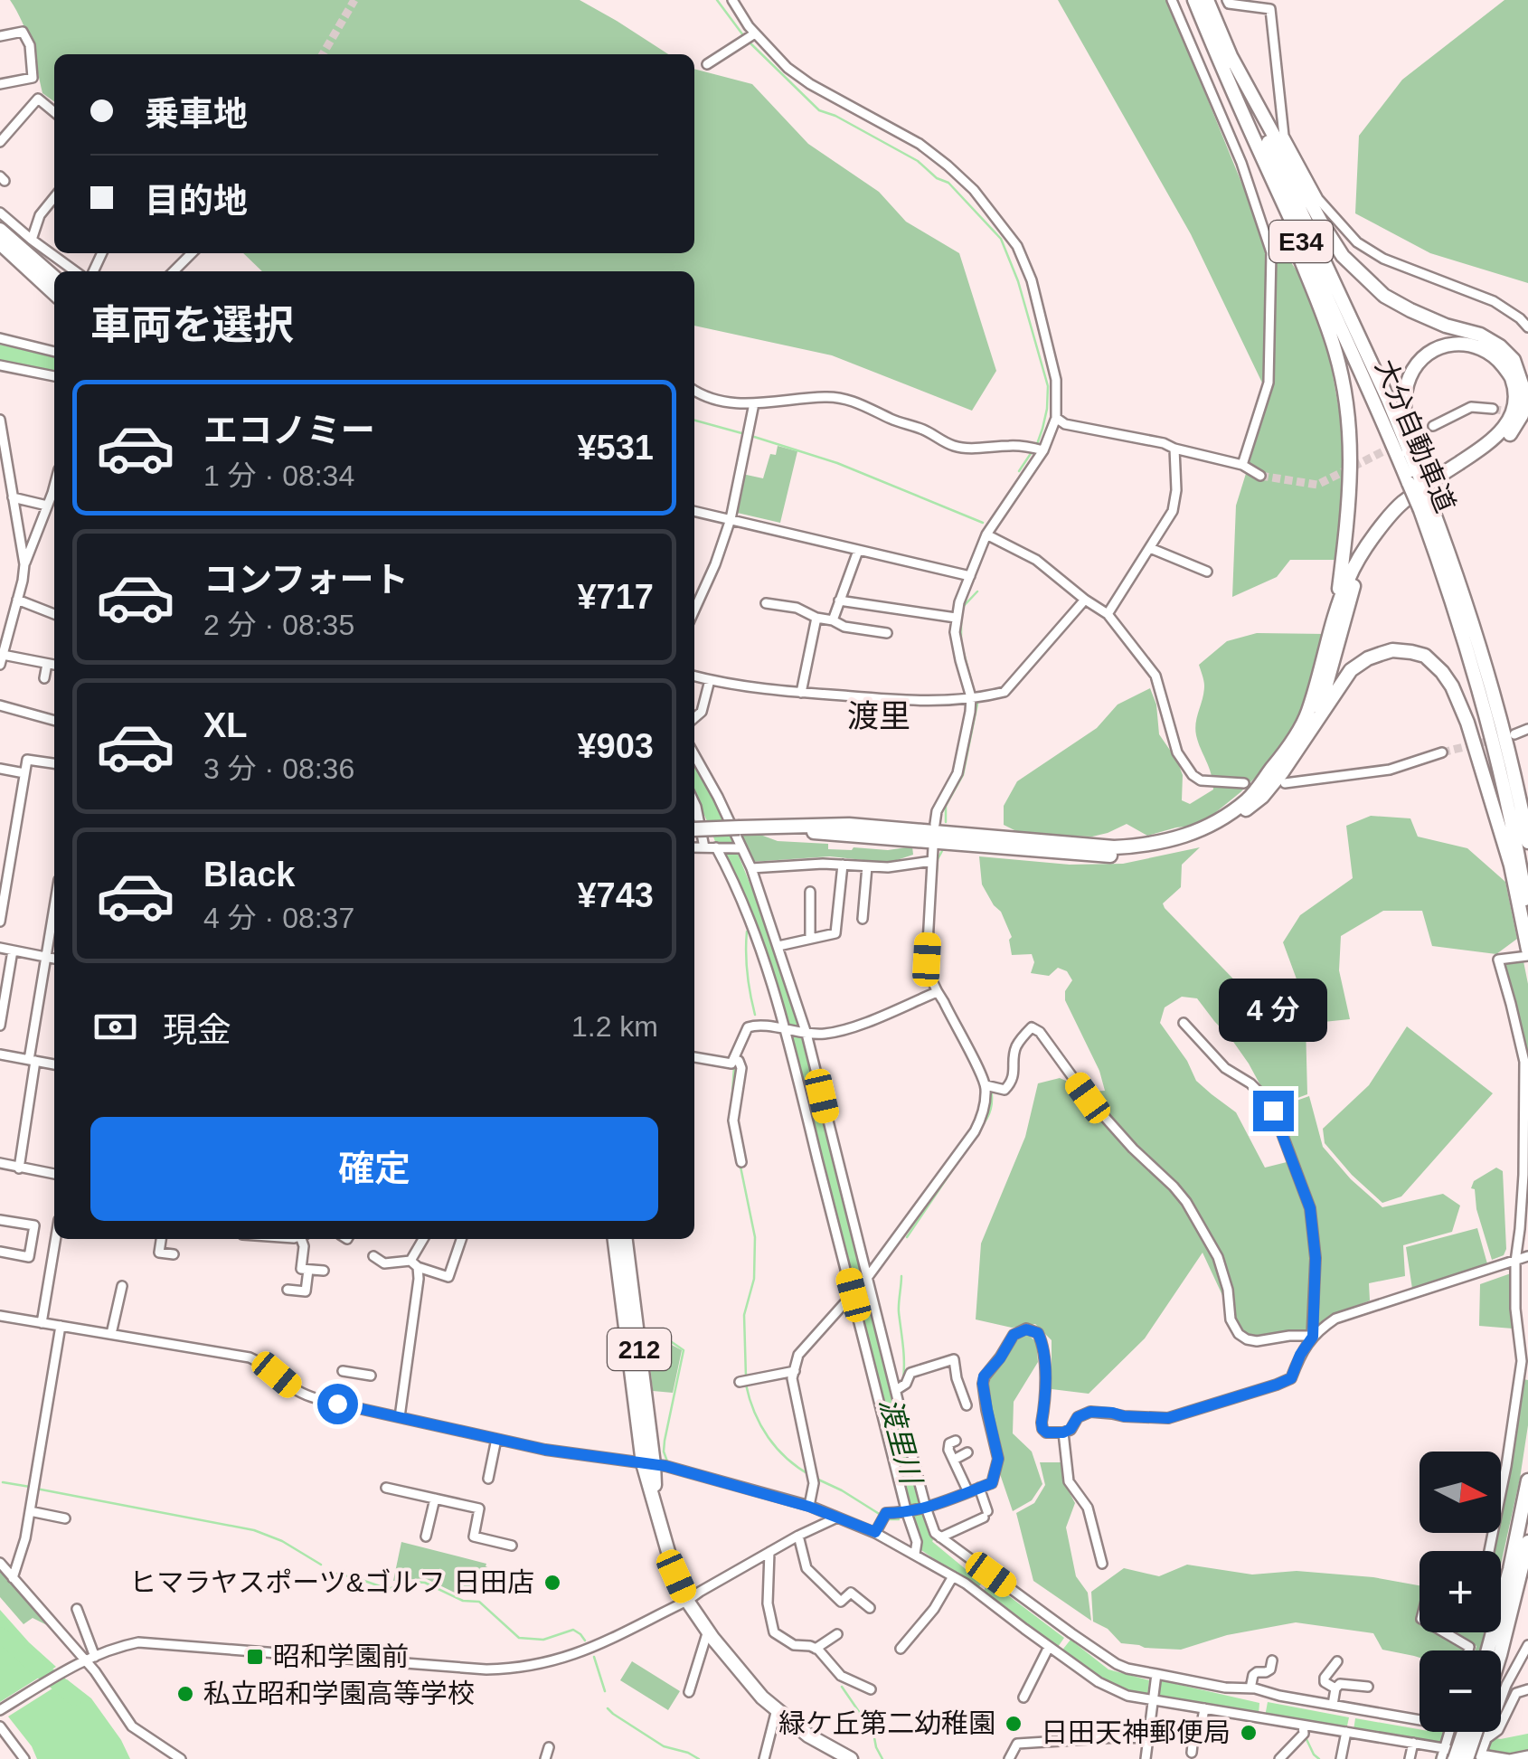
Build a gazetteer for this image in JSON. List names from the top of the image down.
{
  "streets": {
    "highway": ["E34", "大分自動車道", "212"]
  },
  "districts": ["渡里"],
  "water": ["渡里川"],
  "places": {
    "other": [
      "ヒマラヤスポーツ&ゴルフ 日田店",
      "私立昭和学園高等学校",
      "緑ケ丘第二幼稚園",
      "日田天神郵便局"
    ],
    "transit": ["昭和学園前"]
  },
  "north": "right",
  "page": {
    "banner": ["乗車地", "目的地"],
    "heading": "車両を選択",
    "list": [
      {
        "name": "エコノミー",
        "note": "1 分 · 08:34",
        "value": "¥531"
      },
      {
        "name": "コンフォート",
        "note": "2 分 · 08:35",
        "value": "¥717"
      },
      {
        "name": "XL",
        "note": "3 分 · 08:36",
        "value": "¥903"
      },
      {
        "name": "Black",
        "note": "4 分 · 08:37",
        "value": "¥743"
      }
    ],
    "pay": ["現金", "1.2 km"],
    "bubble": "4 分",
    "buttons": "確定",
    "map_buttons": ["+", "−"]
  }
}
